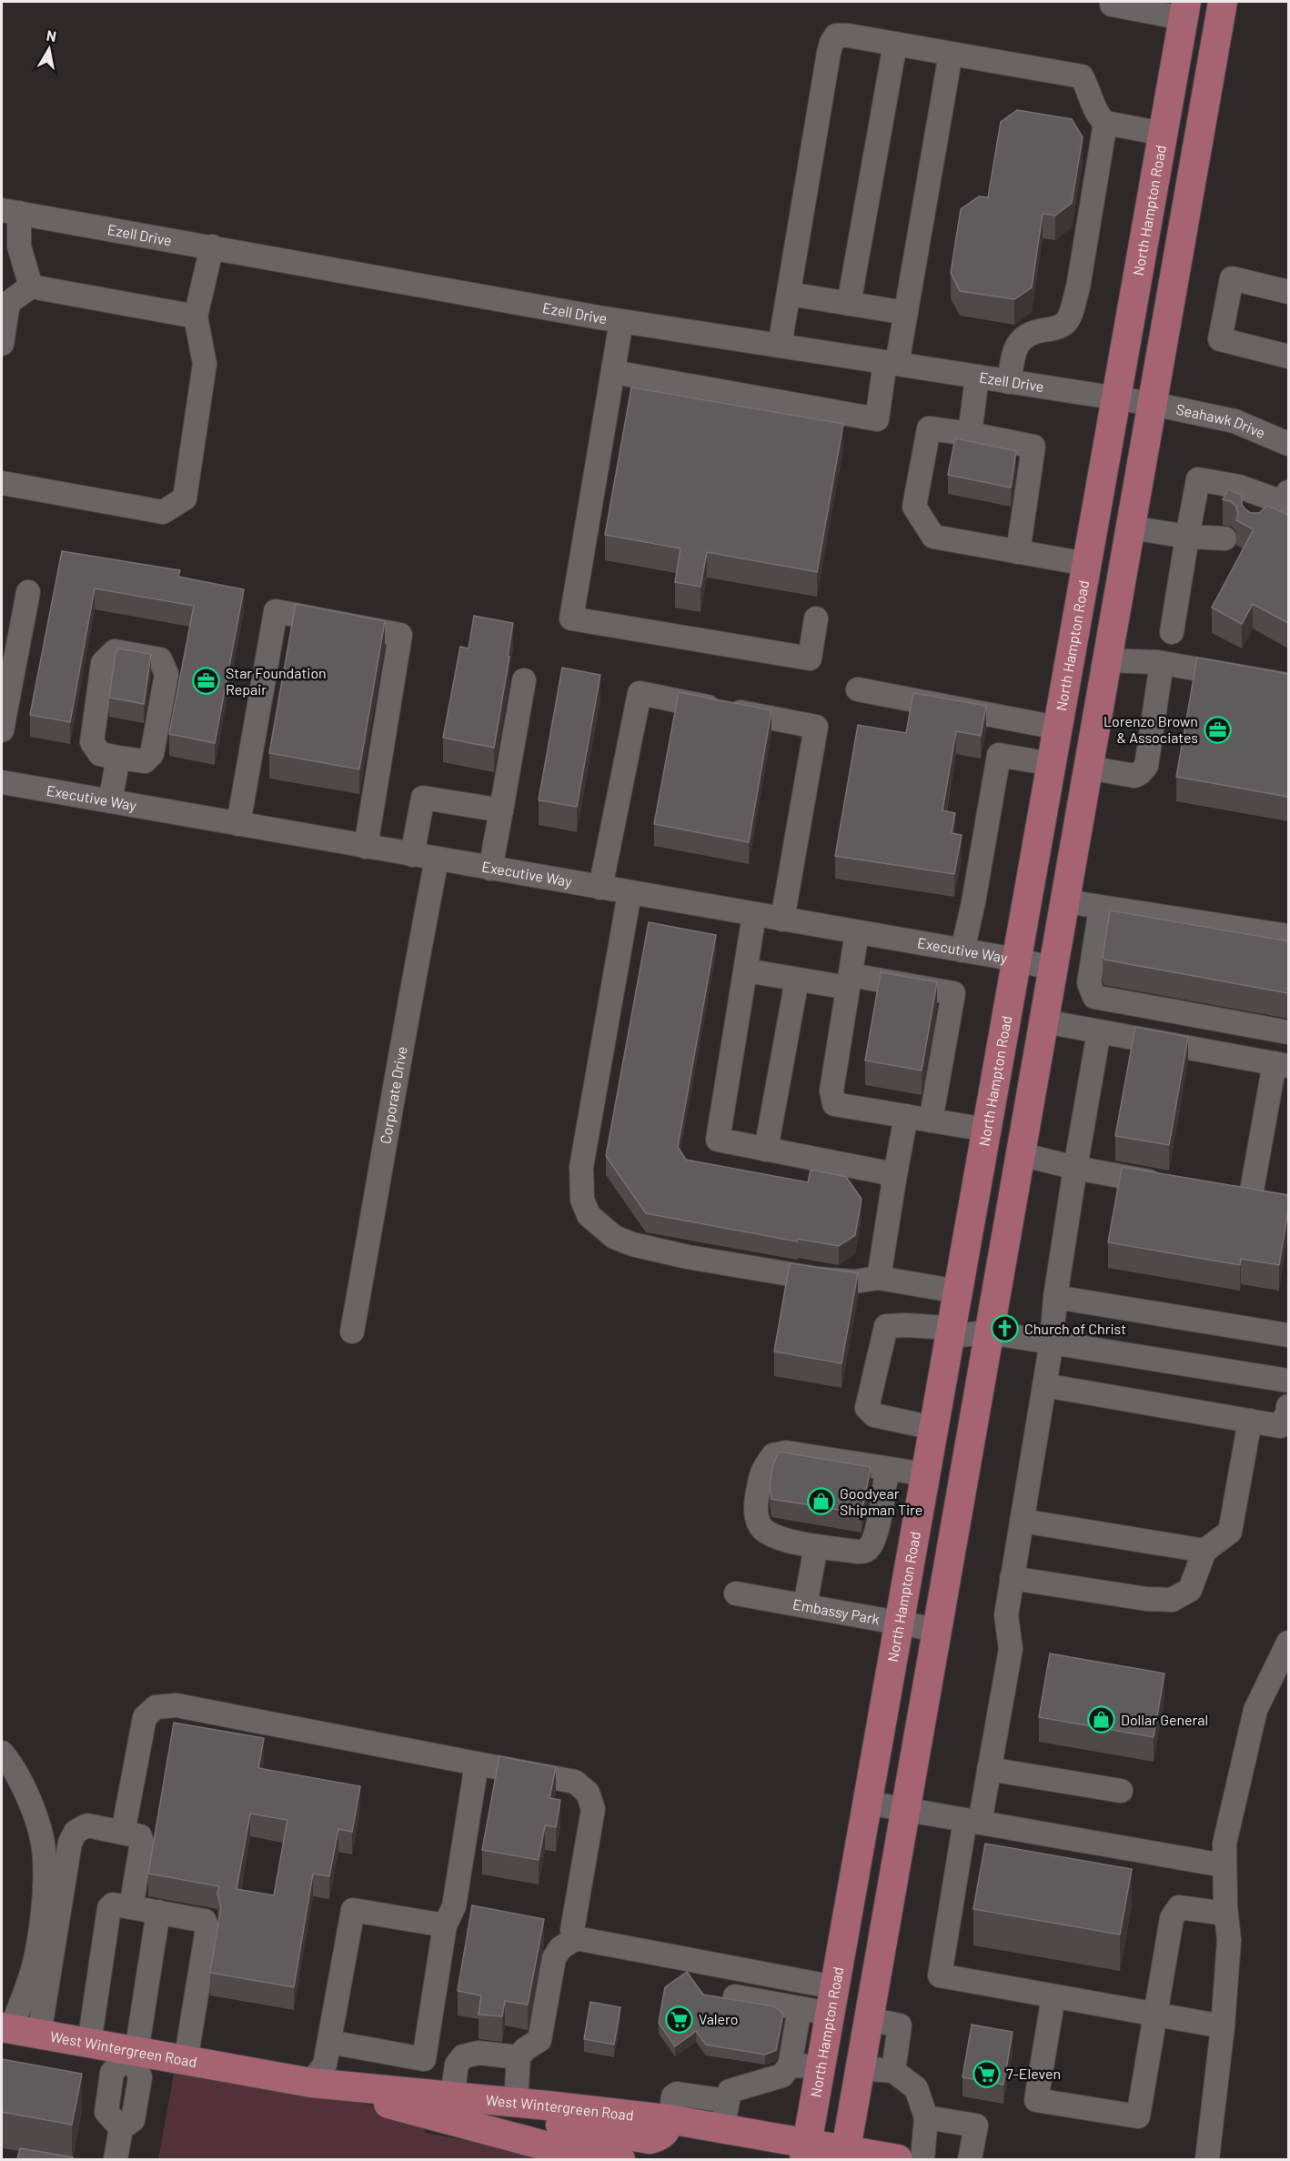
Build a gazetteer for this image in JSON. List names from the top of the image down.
{
  "streets": {
    "main road": ["North Hampton Road", "West Wintergreen Road"],
    "street": [
      "Ezell Drive",
      "Seahawk Drive",
      "Executive Way",
      "Corporate Drive",
      "Embassy Park"
    ]
  },
  "crossings": [
    ["North Hampton Road", "Ezell Drive"],
    ["North Hampton Road", "Executive Way"],
    ["North Hampton Road", "Embassy Park"],
    ["North Hampton Road", "West Wintergreen Road"],
    ["Ezell Drive", "Seahawk Drive"],
    ["Executive Way", "Corporate Drive"]
  ],
  "places": {
    "office": ["Star Foundation Repair", "Lorenzo Brown & Associates"],
    "church": ["Church of Christ"],
    "shop": ["Goodyear Shipman Tire", "Dollar General"],
    "supermarket": ["Valero", "7-Eleven"]
  },
  "north": "top"
}
